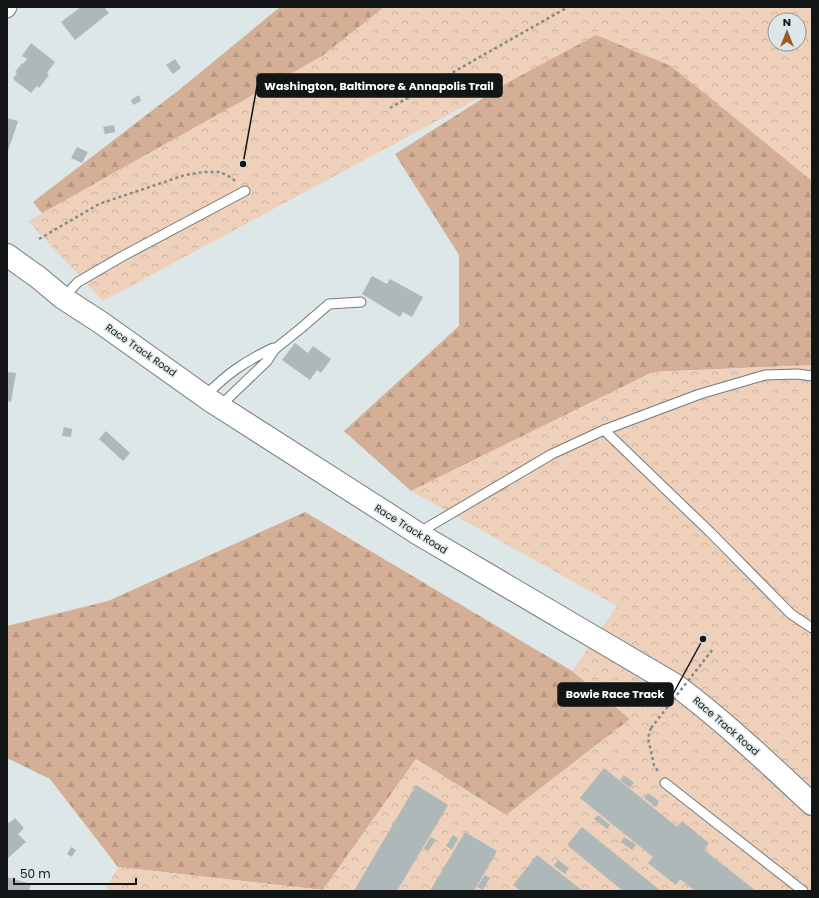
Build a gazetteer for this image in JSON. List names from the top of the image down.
{
  "streets": {
    "street": ["Race Track Road"]
  },
  "places": ["Washington, Baltimore & Annapolis Trail", "Bowie Race Track"],
  "scale_bar": "50 m",
  "north": "top"
}
